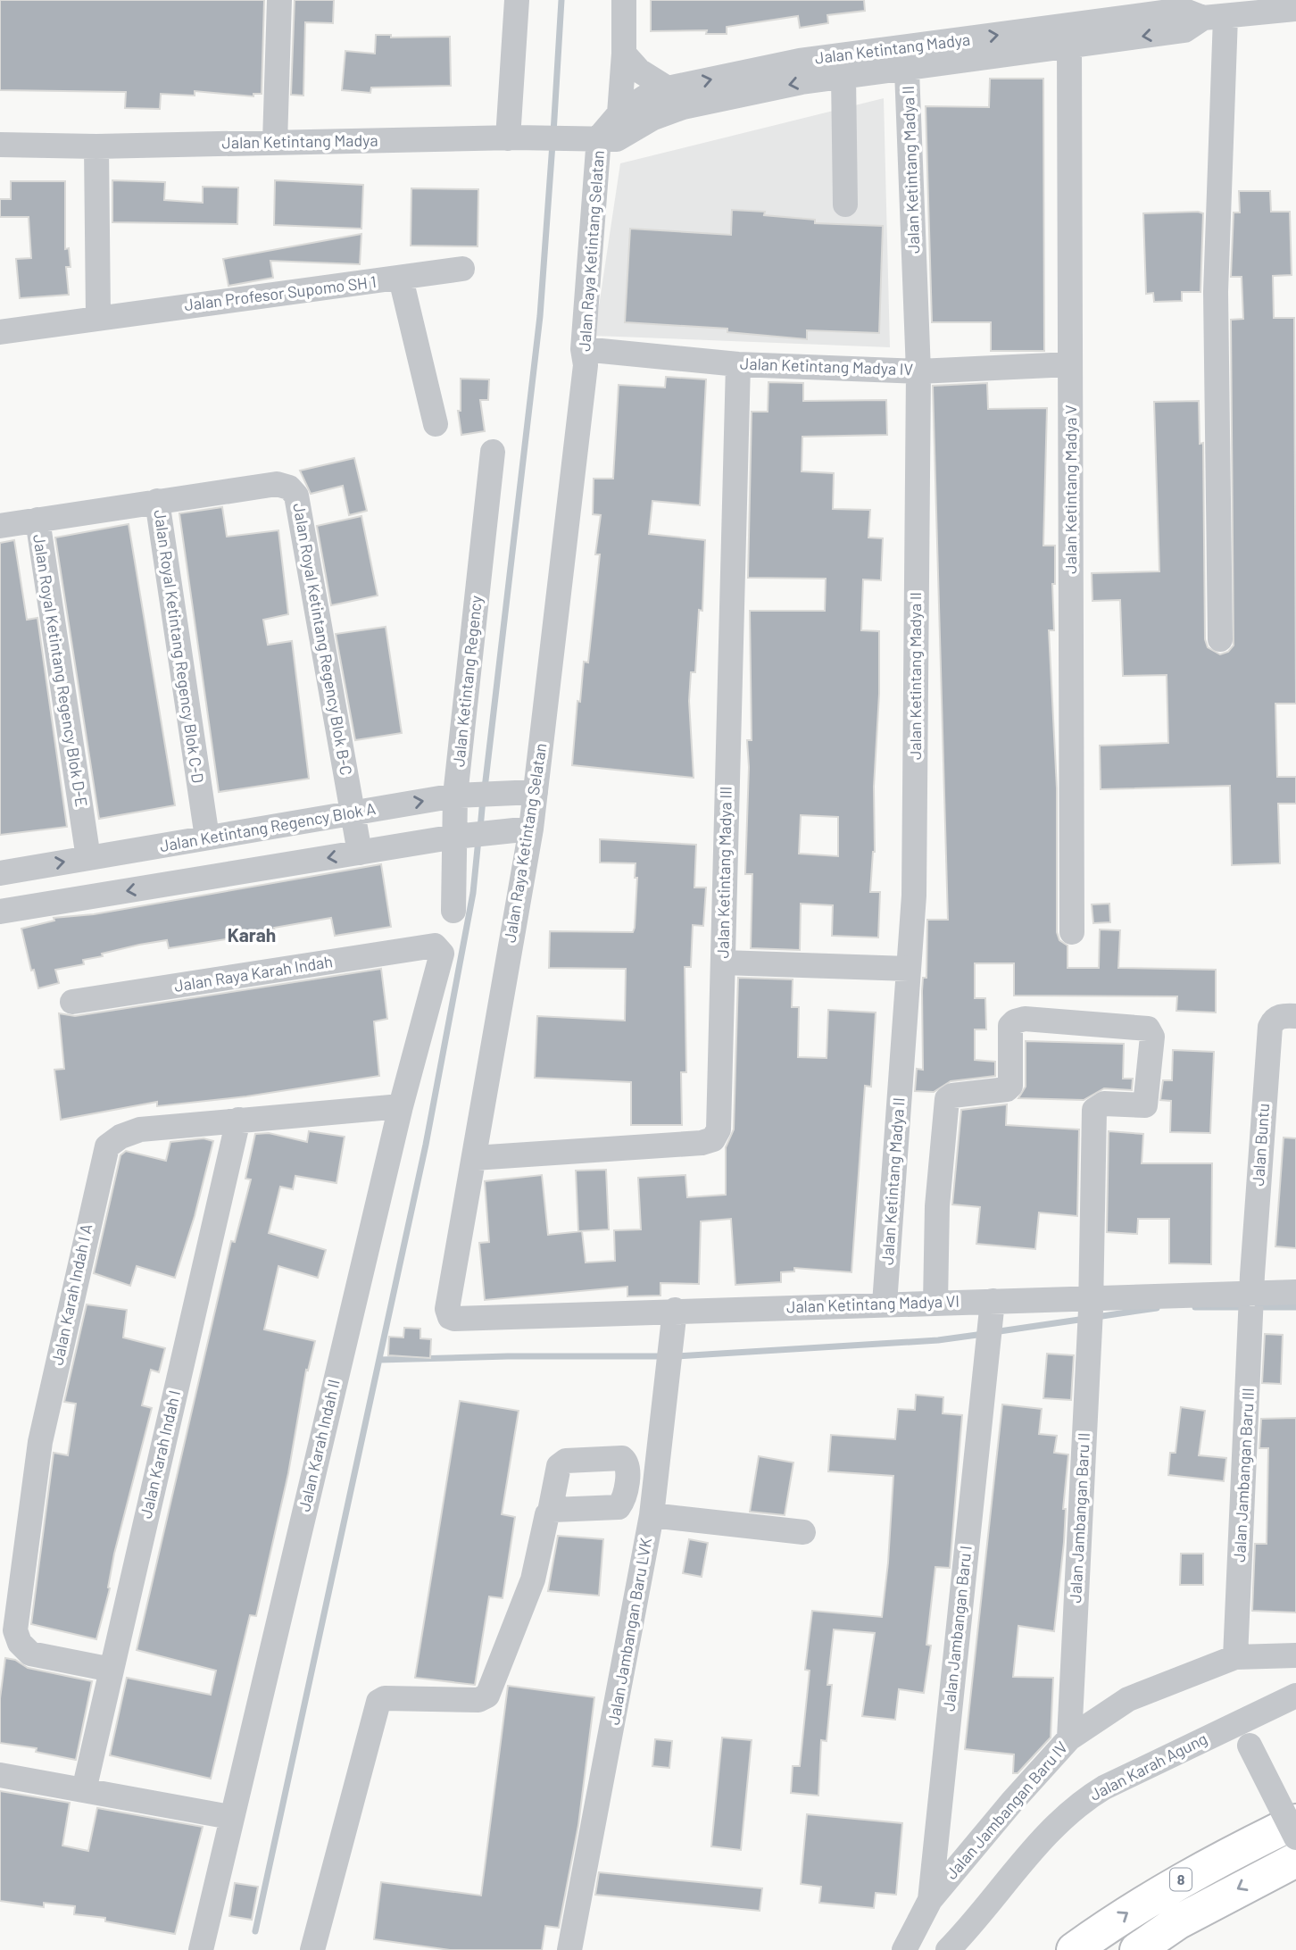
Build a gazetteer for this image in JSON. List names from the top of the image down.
{
  "streets": {
    "highway": ["8"],
    "street": [
      "Jalan Ketintang Madya",
      "Jalan Ketintang Madya II",
      "Jalan Raya Ketintang Selatan",
      "Jalan Profesor Supomo SH 1",
      "Jalan Ketintang Madya IV",
      "Jalan Ketintang Madya V",
      "Jalan Royal Ketintang Regency Blok B-C",
      "Jalan Royal Ketintang Regency Blok C-D",
      "Jalan Royal Ketintang Regency Blok D-E",
      "Jalan Ketintang Regency",
      "Jalan Ketintang Regency Blok A",
      "Jalan Ketintang Madya III",
      "Jalan Raya Karah Indah",
      "Jalan Buntu",
      "Jalan Karah Indah I A",
      "Jalan Ketintang Madya VI",
      "Jalan Karah Indah II",
      "Jalan Karah Indah I",
      "Jalan Jambangan Baru III",
      "Jalan Jambangan Baru II",
      "Jalan Jambangan Baru I",
      "Jalan Jambangan Baru LVK",
      "Jalan Karah Agung",
      "Jalan Jambangan Baru IV"
    ]
  },
  "crossings": [
    ["Jalan Ketintang Madya", "Jalan Ketintang Madya II"],
    ["Jalan Ketintang Madya", "Jalan Raya Ketintang Selatan"],
    ["Jalan Ketintang Madya", "Jalan Ketintang Madya V"],
    ["Jalan Ketintang Madya II", "Jalan Ketintang Madya IV"],
    ["Jalan Ketintang Madya II", "Jalan Ketintang Madya VI"],
    ["Jalan Raya Ketintang Selatan", "Jalan Ketintang Madya IV"],
    ["Jalan Raya Ketintang Selatan", "Jalan Ketintang Regency Blok A"],
    ["Jalan Raya Ketintang Selatan", "Jalan Ketintang Madya III"],
    ["Jalan Raya Ketintang Selatan", "Jalan Ketintang Madya VI"],
    ["Jalan Ketintang Madya IV", "Jalan Ketintang Madya V"],
    ["Jalan Ketintang Madya IV", "Jalan Ketintang Madya III"],
    ["Jalan Royal Ketintang Regency Blok B-C", "Jalan Royal Ketintang Regency Blok C-D"],
    ["Jalan Royal Ketintang Regency Blok B-C", "Jalan Ketintang Regency Blok A"],
    ["Jalan Royal Ketintang Regency Blok C-D", "Jalan Royal Ketintang Regency Blok D-E"],
    ["Jalan Royal Ketintang Regency Blok C-D", "Jalan Ketintang Regency Blok A"],
    ["Jalan Royal Ketintang Regency Blok D-E", "Jalan Ketintang Regency Blok A"],
    ["Jalan Ketintang Regency", "Jalan Ketintang Regency Blok A"],
    ["Jalan Raya Karah Indah", "Jalan Karah Indah II"],
    ["Jalan Buntu", "Jalan Ketintang Madya VI"],
    ["Jalan Buntu", "Jalan Jambangan Baru III"],
    ["Jalan Karah Indah I A", "Jalan Karah Indah II"],
    ["Jalan Karah Indah I A", "Jalan Karah Indah I"],
    ["Jalan Ketintang Madya VI", "Jalan Jambangan Baru III"],
    ["Jalan Ketintang Madya VI", "Jalan Jambangan Baru II"],
    ["Jalan Ketintang Madya VI", "Jalan Jambangan Baru I"],
    ["Jalan Ketintang Madya VI", "Jalan Jambangan Baru LVK"],
    ["Jalan Jambangan Baru III", "Jalan Jambangan Baru IV"],
    ["Jalan Jambangan Baru II", "Jalan Jambangan Baru IV"],
    ["Jalan Jambangan Baru I", "Jalan Jambangan Baru IV"]
  ],
  "districts": ["Karah"]
}
